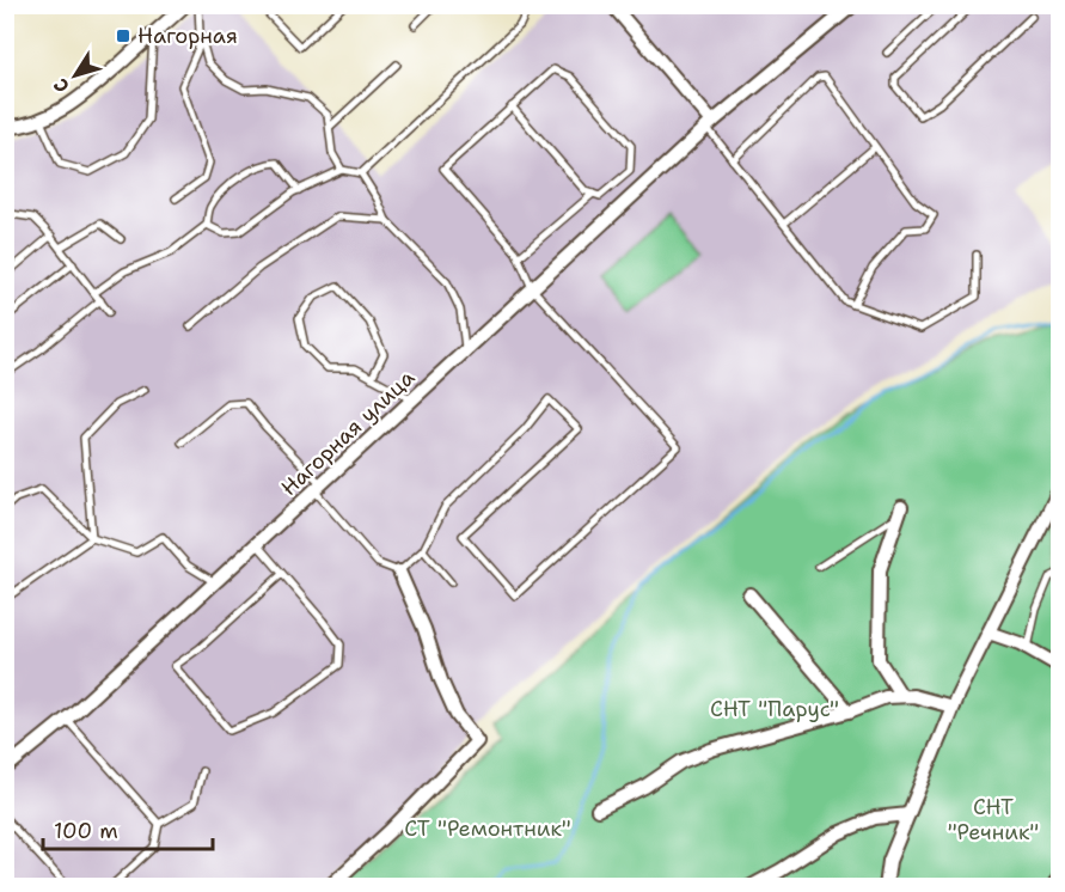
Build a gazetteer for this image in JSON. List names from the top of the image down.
{
  "streets": {
    "street": ["Нагорная улица"]
  },
  "parks": ["СНТ \"Парус\"", "СНТ \"Речник\"", "СТ \"Ремонтник\""],
  "places": {
    "transit": ["Нагорная"]
  },
  "scale_bar": "100 m",
  "north": "bottom left"
}
